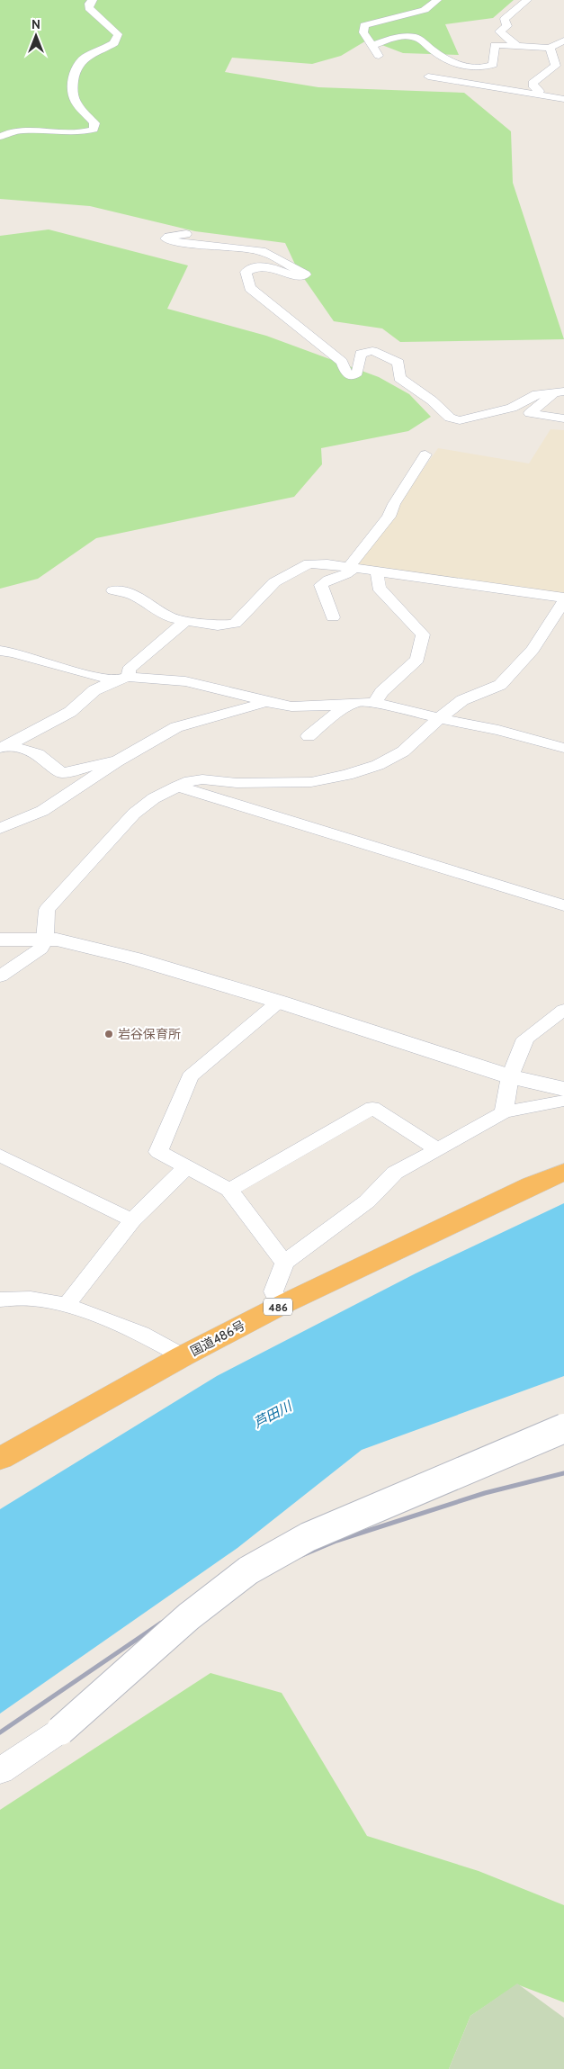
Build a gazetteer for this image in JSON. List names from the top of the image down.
{
  "streets": {
    "highway": ["486", "国道486号"]
  },
  "water": ["芦田川"],
  "places": ["岩谷保育所"],
  "north": "top"
}
